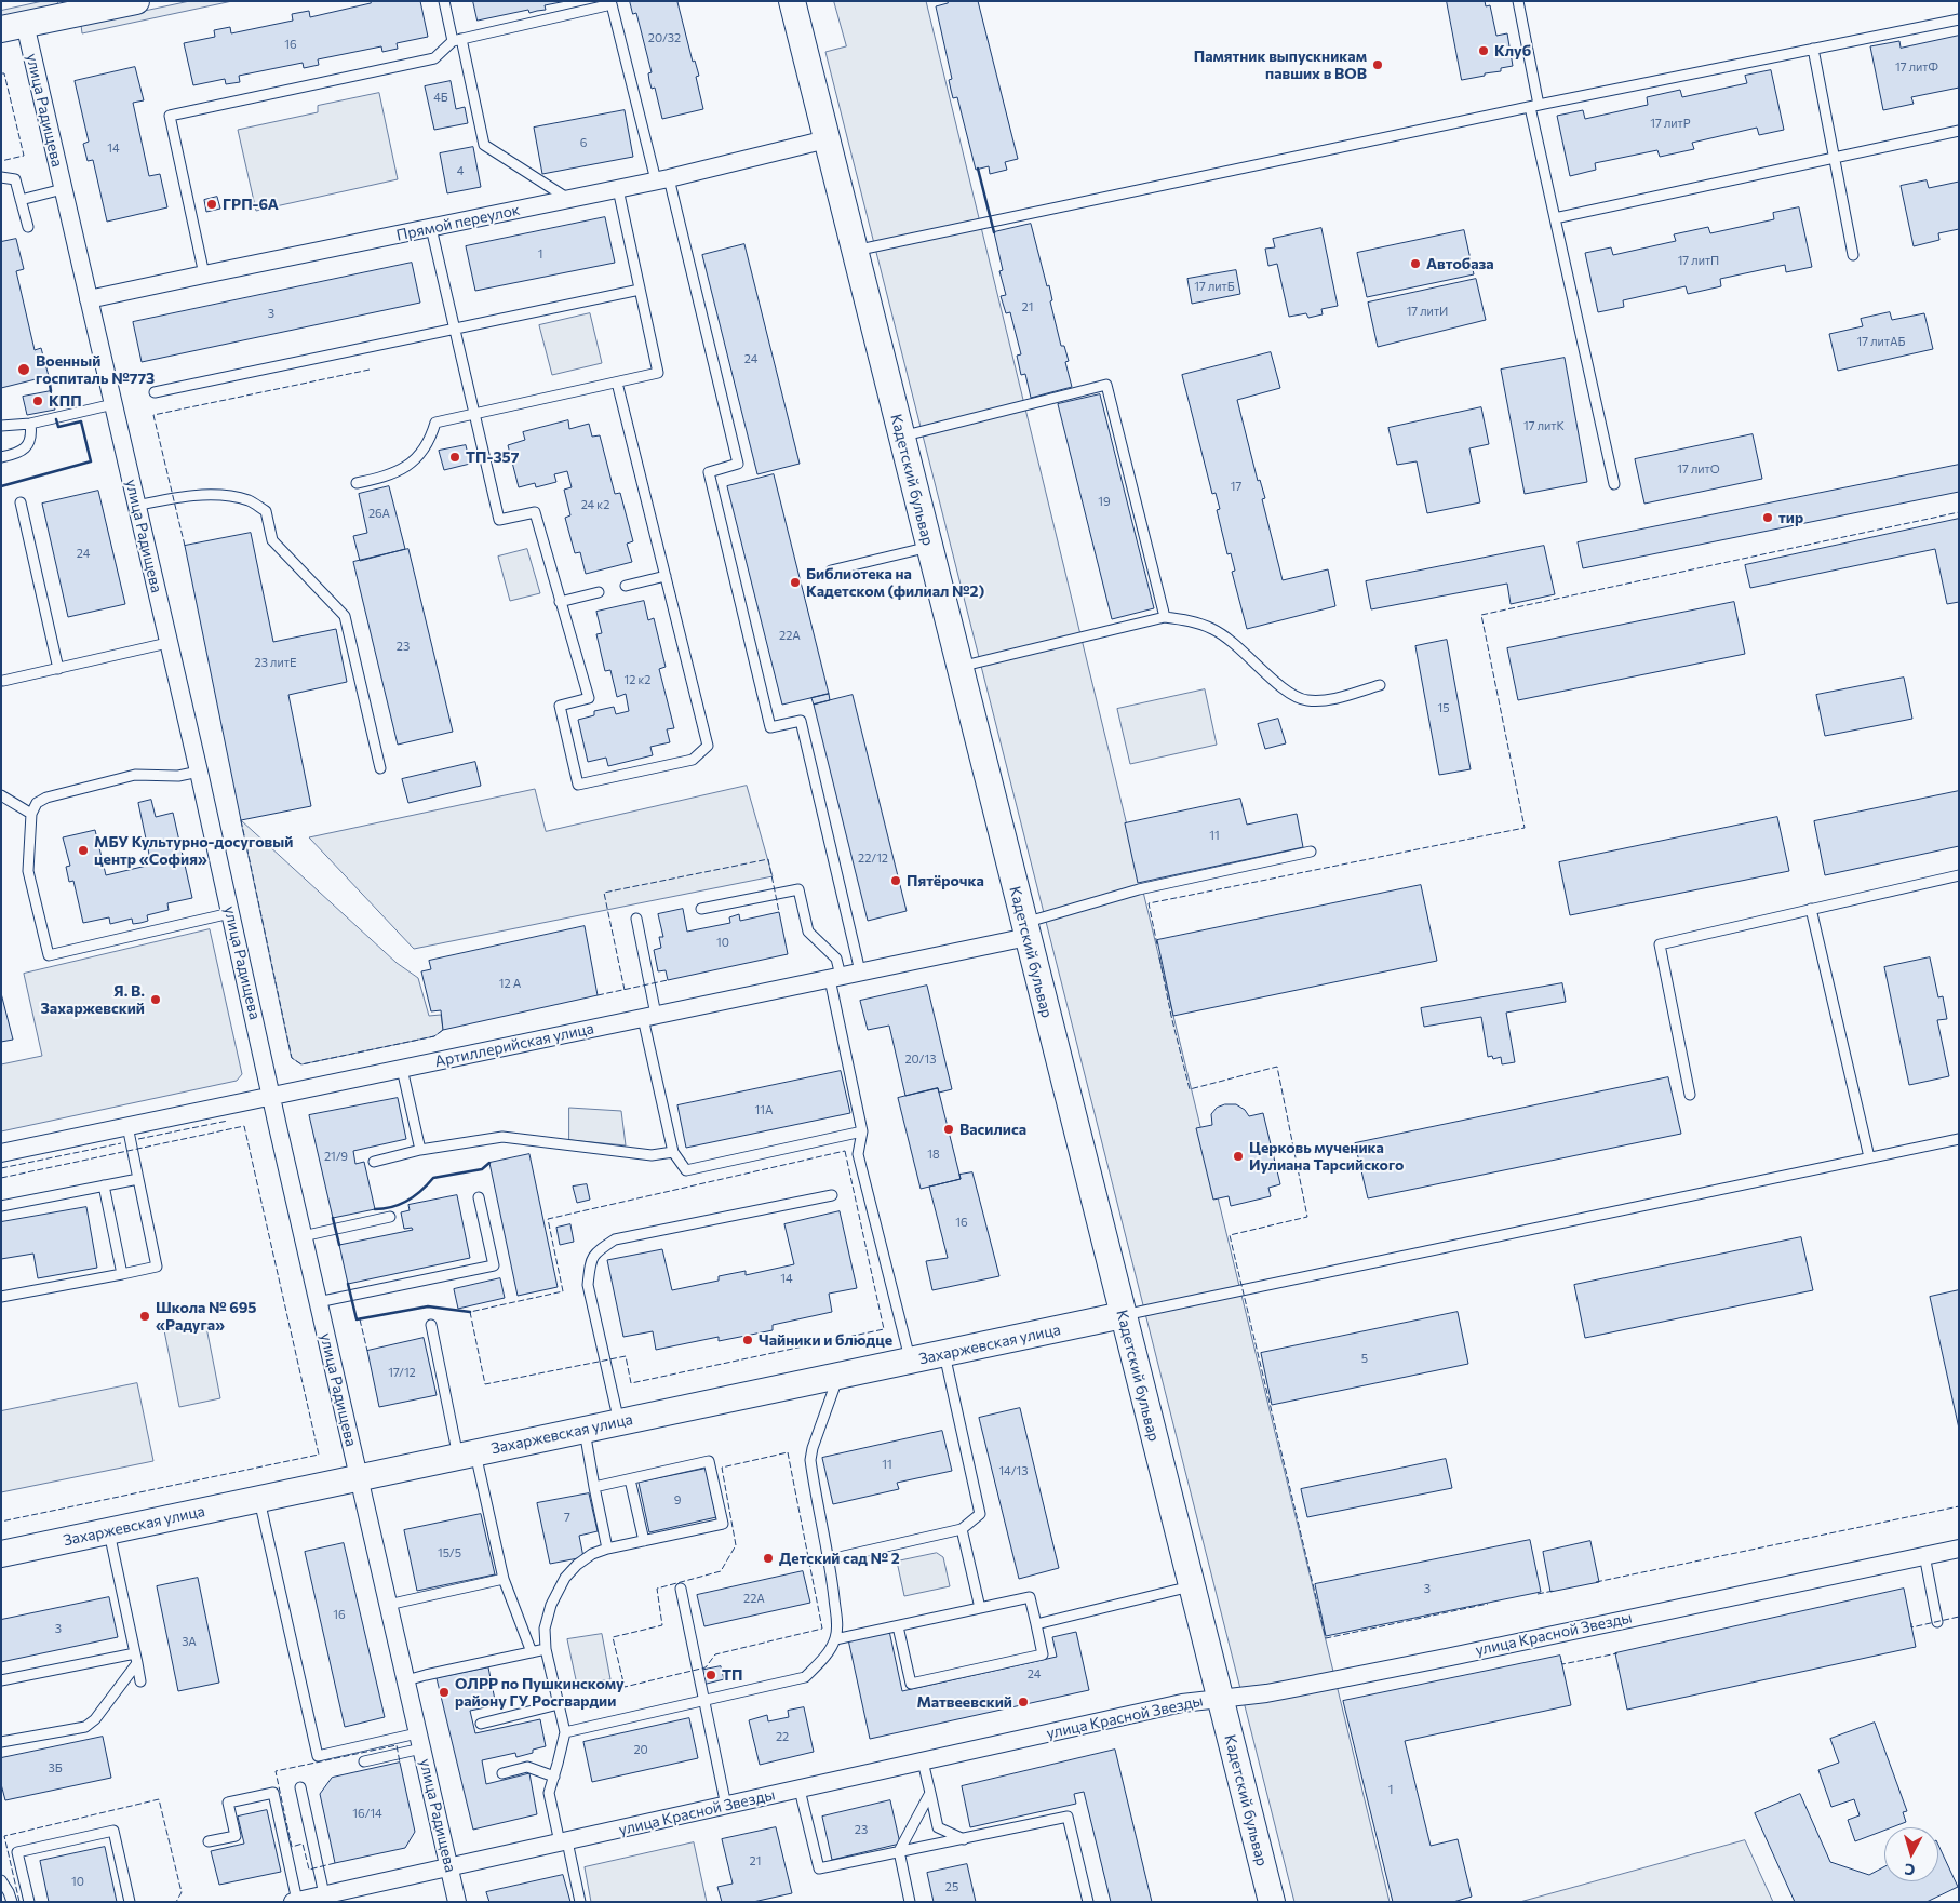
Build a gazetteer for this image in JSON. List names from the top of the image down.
{
  "streets": {
    "street": [
      "улица Радищева",
      "Прямой переулок",
      "Кадетский бульвар",
      "Артиллерийская улица",
      "Захаржевская улица",
      "улица Красной Звезды"
    ]
  },
  "crossings": [
    ["улица Радищева", "Прямой переулок"],
    ["улица Радищева", "Артиллерийская улица"],
    ["улица Радищева", "Захаржевская улица"],
    ["улица Радищева", "улица Красной Звезды"],
    ["Прямой переулок", "Кадетский бульвар"],
    ["Кадетский бульвар", "Артиллерийская улица"],
    ["Кадетский бульвар", "Захаржевская улица"],
    ["Кадетский бульвар", "улица Красной Звезды"]
  ],
  "places": [
    "Клуб",
    "Памятник выпускникам павших в ВОВ",
    "ГРП-6А",
    "Автобаза",
    "Военный госпиталь №773",
    "КПП",
    "ТП-357",
    "тир",
    "Библиотека на Кадетском (филиал №2)",
    "МБУ Культурно-досуговый центр «София»",
    "Пятёрочка",
    "Я. В. Захаржевский",
    "Василиса",
    "Церковь мученика Иулиана Тарсийского",
    "Школа № 695 «Радуга»",
    "Чайники и блюдце",
    "Детский сад № 2",
    "ТП",
    "ОЛРР по Пушкинскому району ГУ Росгвардии",
    "Матвеевский"
  ],
  "house_numbers": [
    "20/32",
    "16",
    "17 литФ",
    "4Б",
    "17 литР",
    "6",
    "14",
    "4",
    "1",
    "17 литП",
    "17 литБ",
    "21",
    "17 литИ",
    "3",
    "17 литАБ",
    "24",
    "17 литК",
    "17 литО",
    "17",
    "19",
    "24 к2",
    "26А",
    "24",
    "22А",
    "23",
    "23 литЕ",
    "12 к2",
    "15",
    "11",
    "22/12",
    "10",
    "12 А",
    "20/13",
    "11А",
    "18",
    "21/9",
    "16",
    "14",
    "5",
    "17/12",
    "11",
    "14/13",
    "9",
    "7",
    "15/5",
    "3",
    "22А",
    "16",
    "3",
    "3А",
    "24",
    "22",
    "20",
    "3Б",
    "1",
    "16/14",
    "23",
    "21",
    "10",
    "25"
  ],
  "north": "bottom"
}
